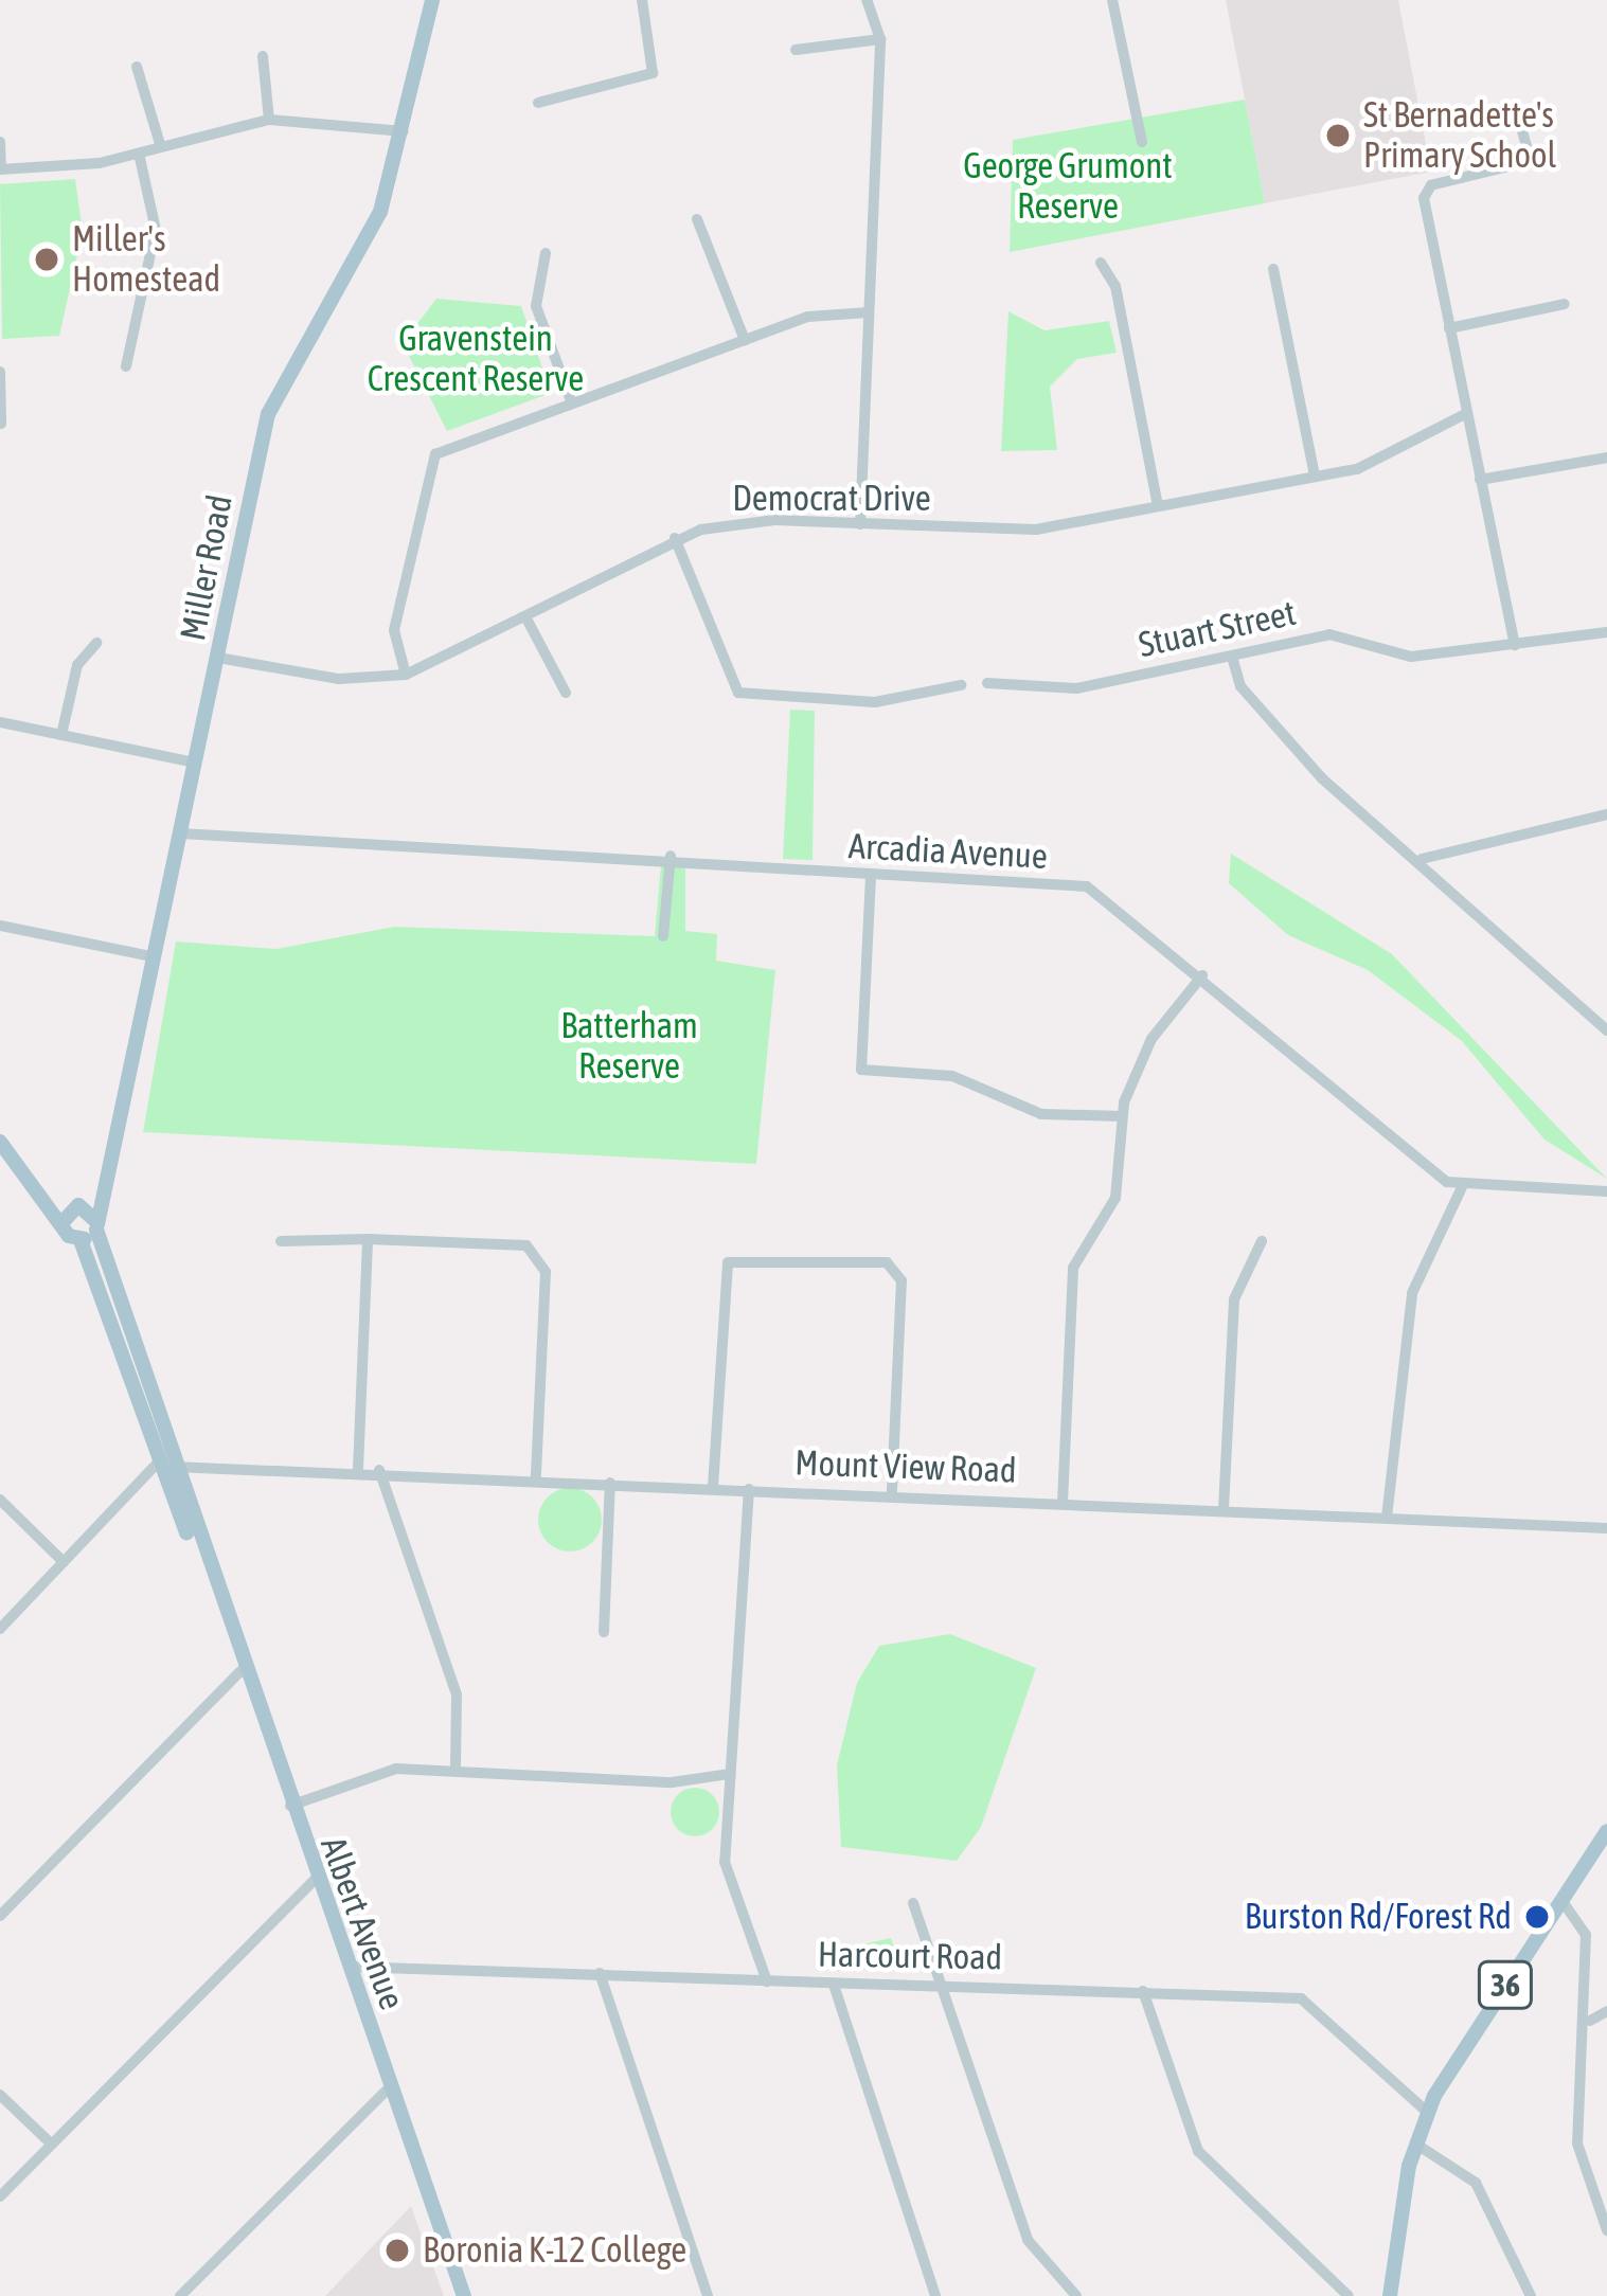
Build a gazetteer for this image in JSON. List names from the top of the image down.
{
  "streets": {
    "main road": ["Miller Road", "Albert Avenue", "36"],
    "street": [
      "Democrat Drive",
      "Stuart Street",
      "Arcadia Avenue",
      "Mount View Road",
      "Harcourt Road"
    ]
  },
  "crossings": [
    ["Democrat Drive", "Miller Road"],
    ["Miller Road", "Arcadia Avenue"],
    ["Miller Road", "Albert Avenue"],
    ["Mount View Road", "Albert Avenue"],
    ["Albert Avenue", "Harcourt Road"],
    ["Harcourt Road", "36"]
  ],
  "parks": ["George Grumont Reserve", "Gravenstein Crescent Reserve", "Batterham Reserve"],
  "places": [
    "St Bernadette's Primary School",
    "Miller's Homestead",
    "Burston Rd/Forest Rd",
    "Boronia K-12 College"
  ]
}
